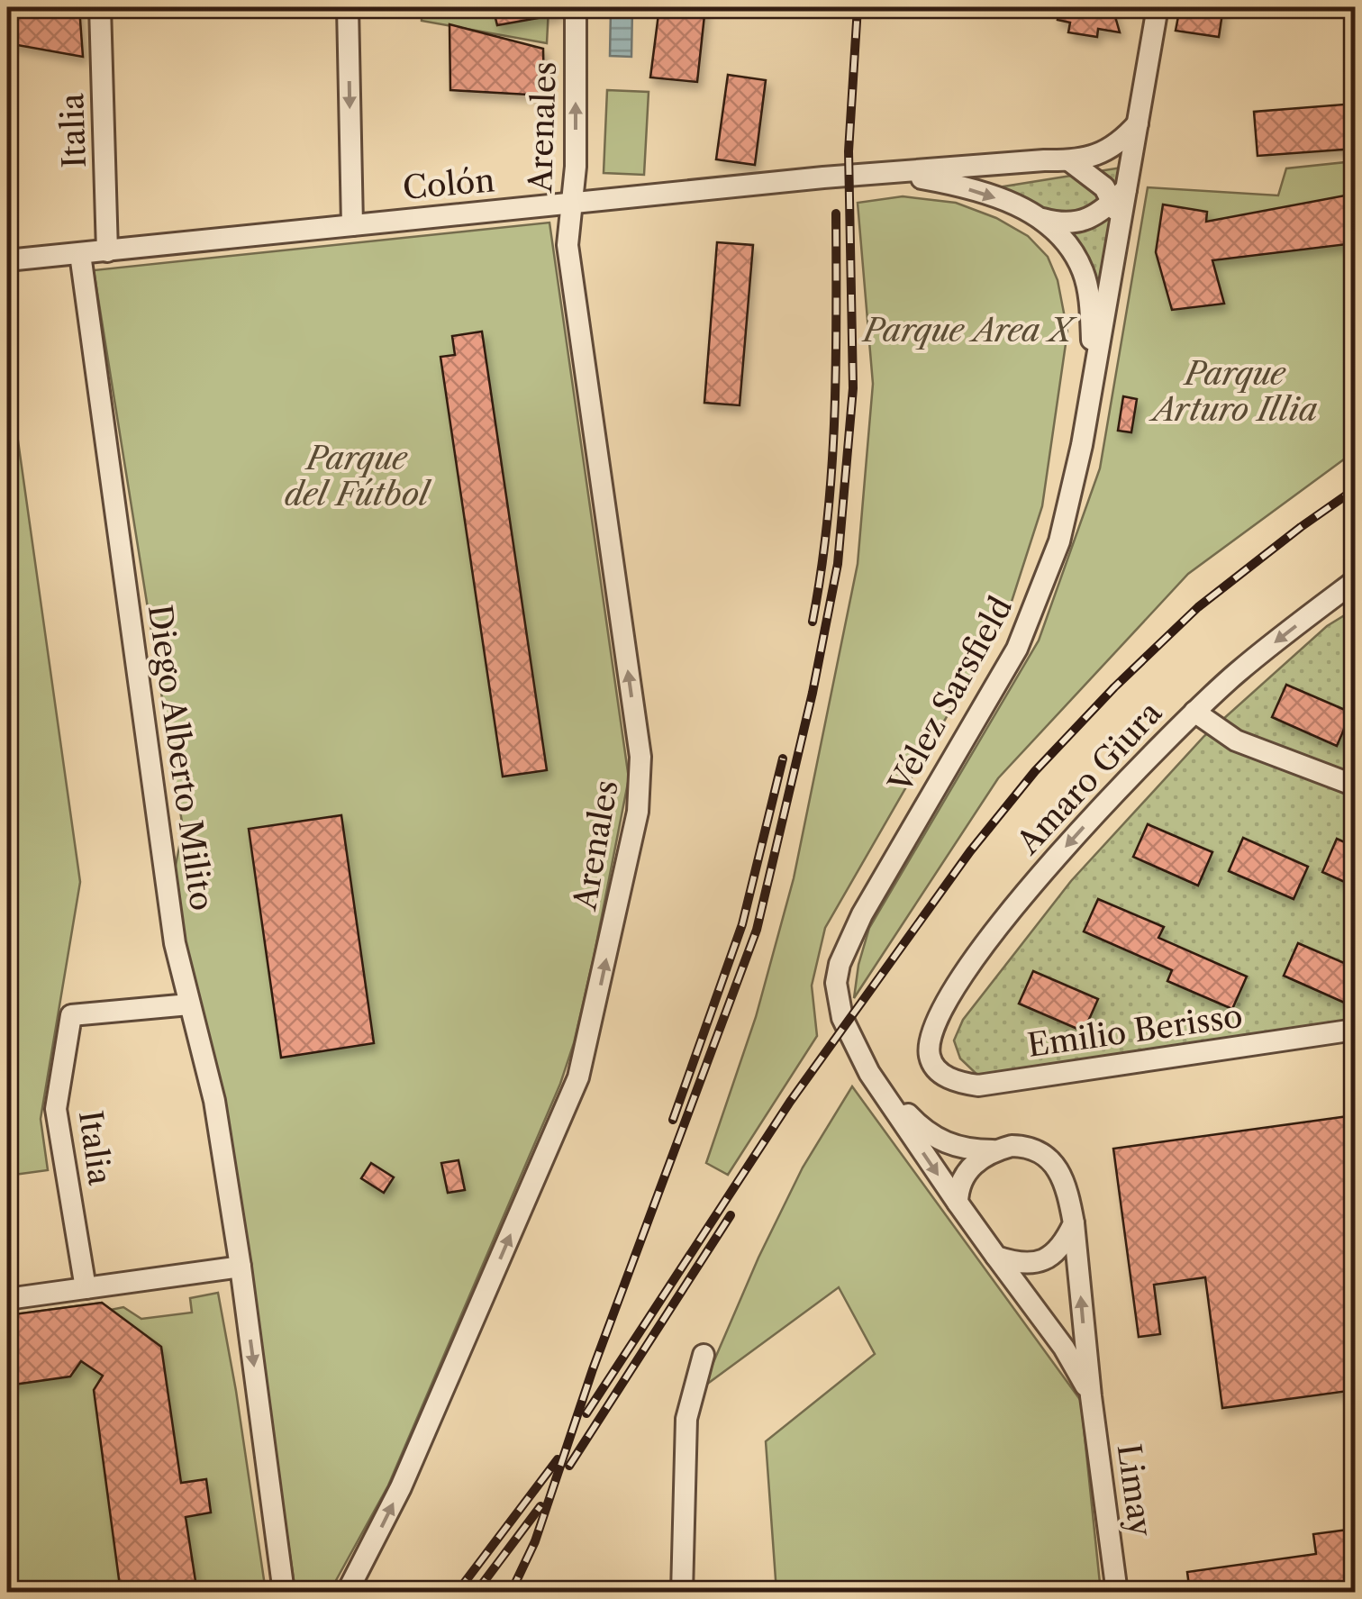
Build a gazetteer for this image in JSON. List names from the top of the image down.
{
  "streets": {
    "street": [
      "Arenales",
      "Italia",
      "Colón",
      "Vélez Sarsfield",
      "Diego Alberto Milito",
      "Amaro Giura",
      "Emilio Berisso",
      "Limay"
    ]
  },
  "crossings": [
    ["Arenales", "Colón"],
    ["Italia", "Colón"],
    ["Italia", "Diego Alberto Milito"],
    ["Colón", "Vélez Sarsfield"],
    ["Colón", "Diego Alberto Milito"],
    ["Vélez Sarsfield", "Limay"],
    ["Amaro Giura", "Emilio Berisso"]
  ],
  "one_way": ["Arenales", "Amaro Giura"],
  "parks": ["Parque Area X", "Parque Arturo Illia", "Parque del Fútbol"]
}
